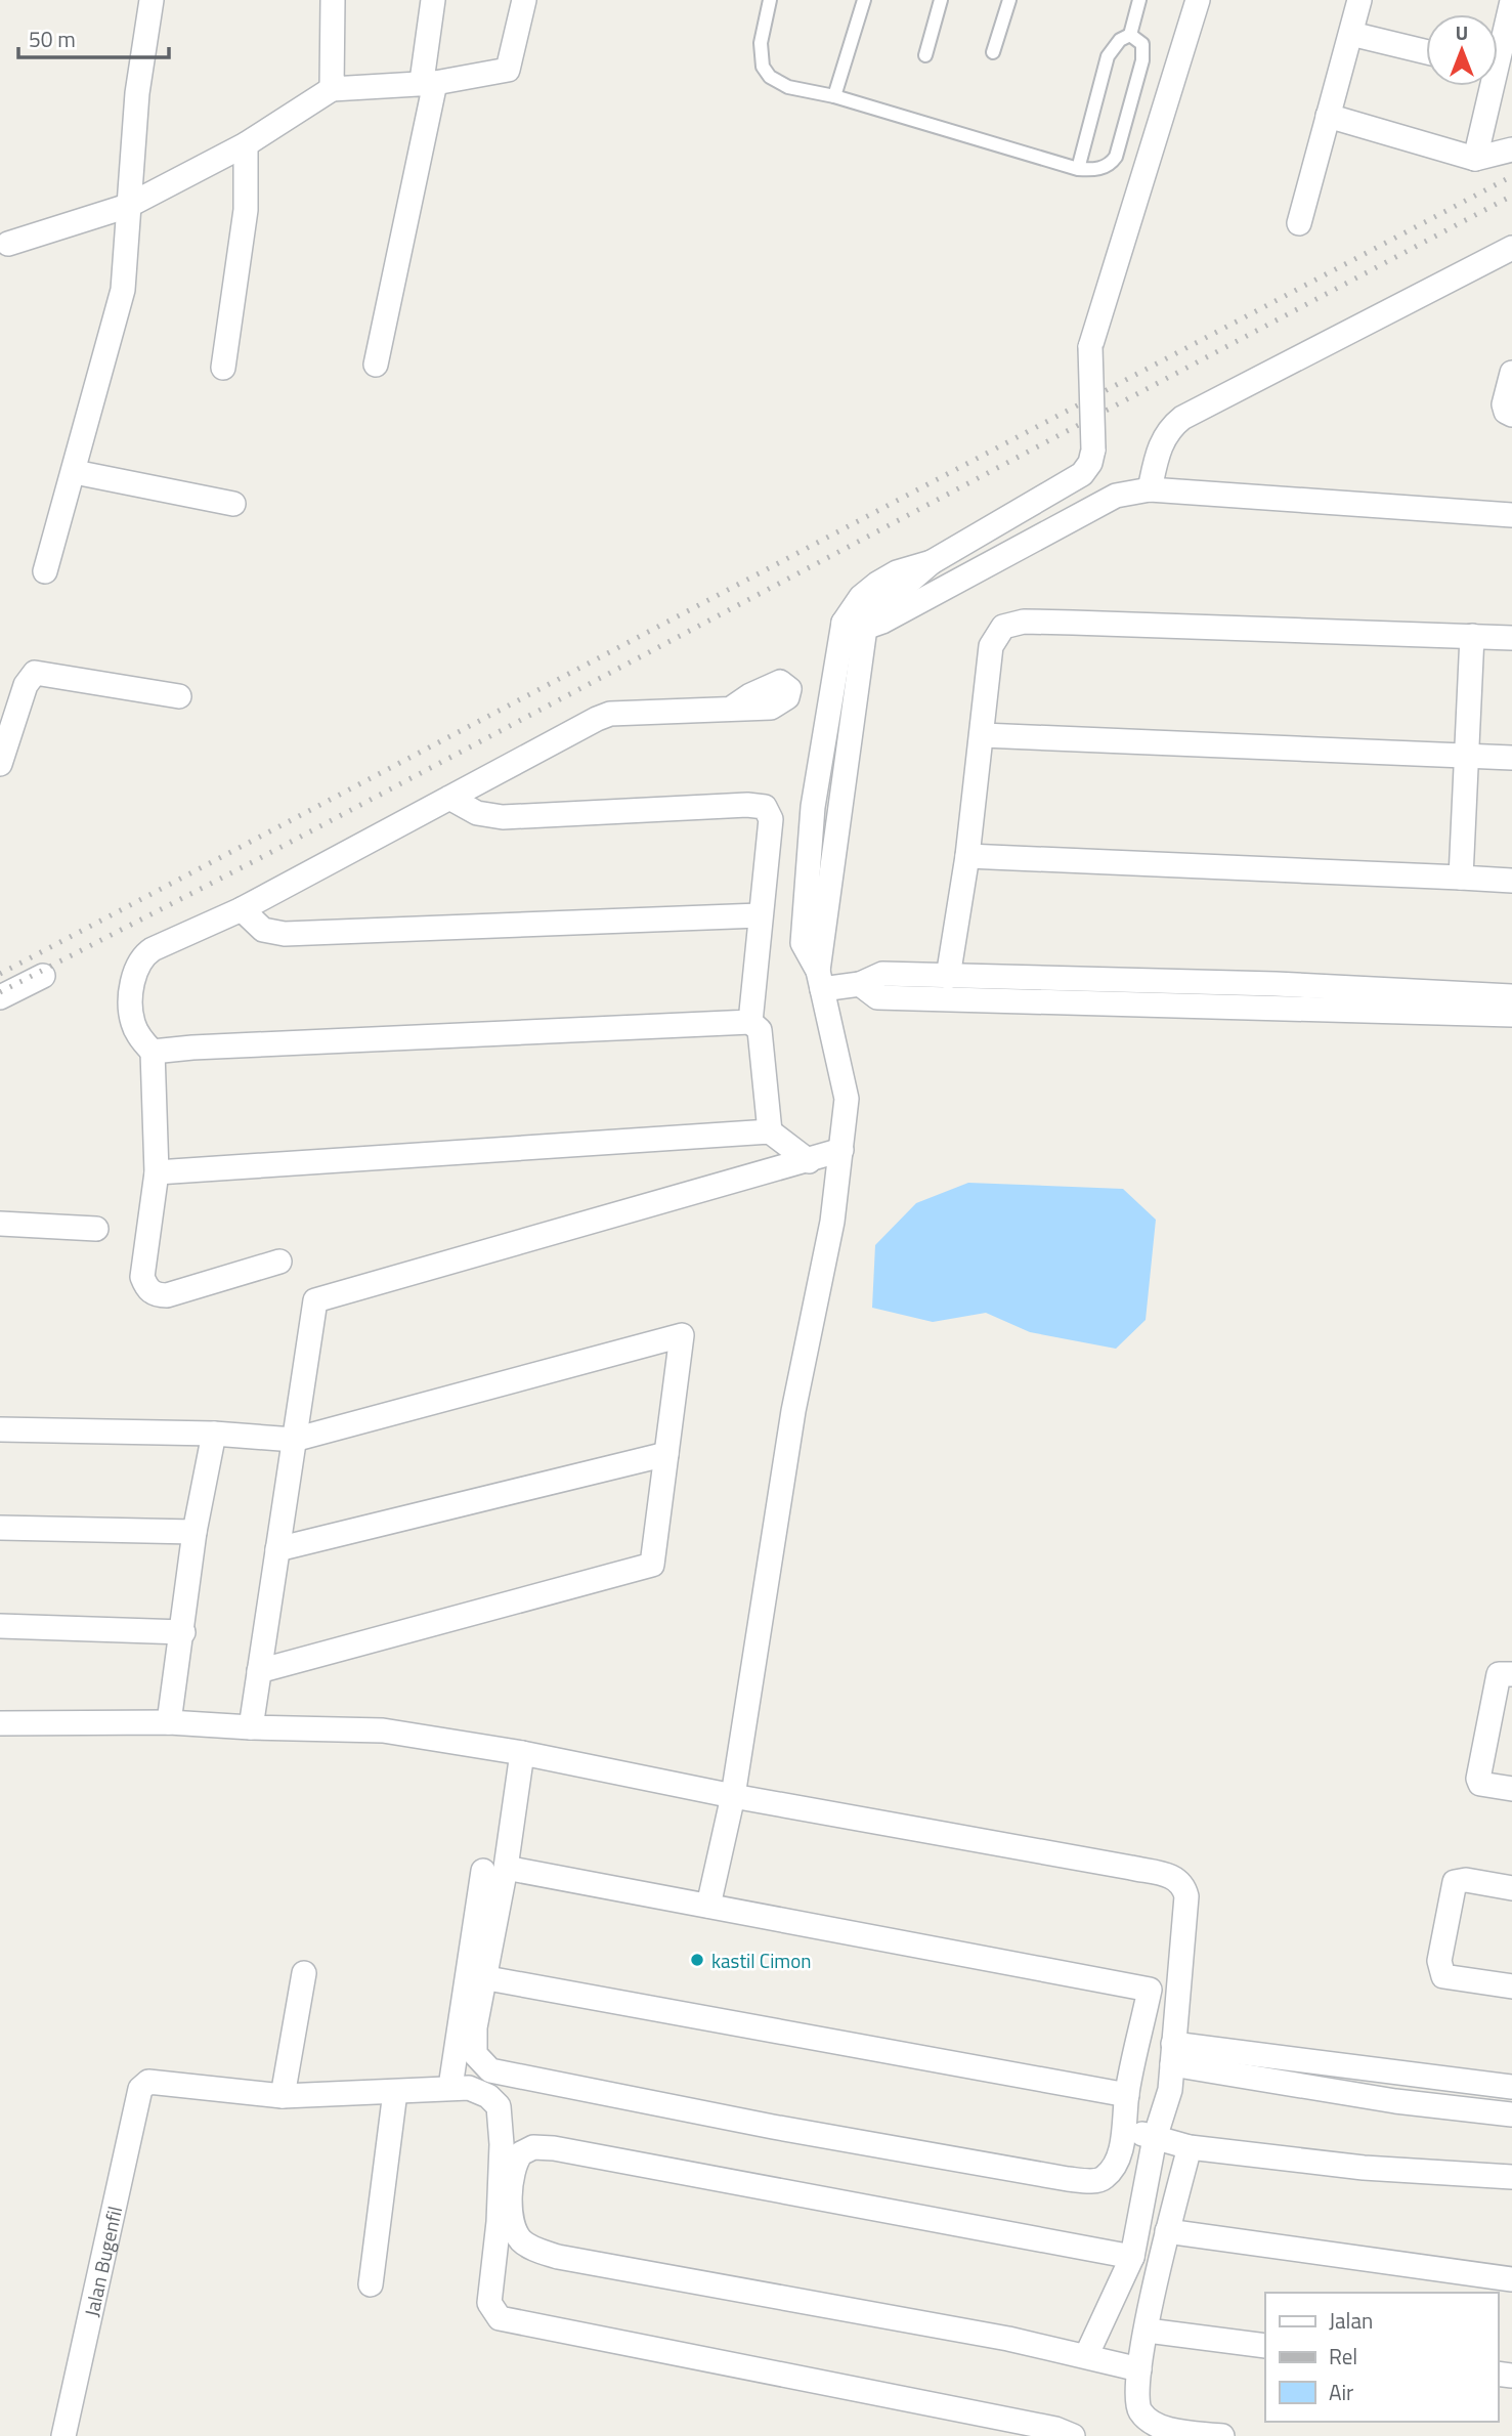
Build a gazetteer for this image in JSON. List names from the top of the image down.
{
  "streets": {
    "street": ["Jalan Bugenfil"]
  },
  "places": ["kastil Cimon"],
  "legend": ["Jalan", "Rel", "Air"],
  "scale_bar": "50 m",
  "north": "top"
}
